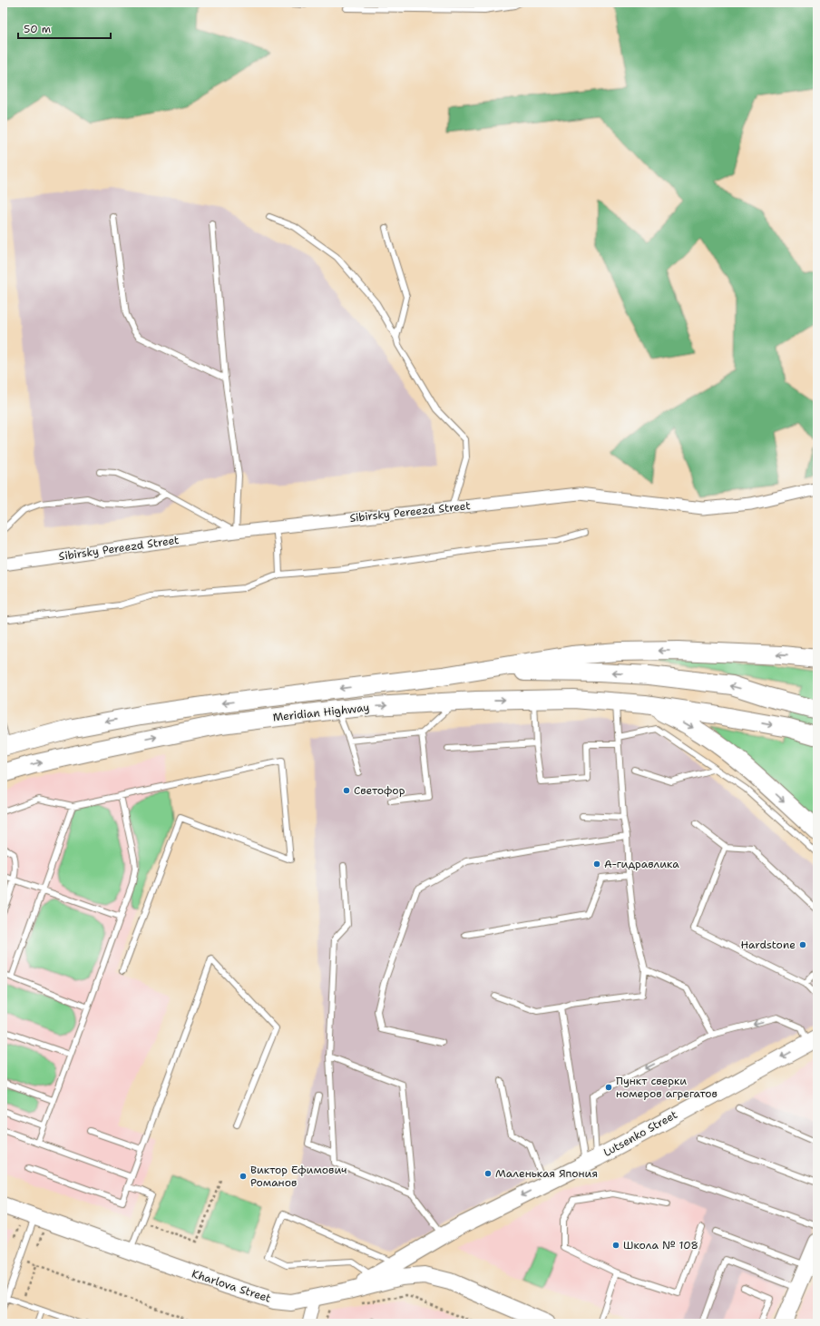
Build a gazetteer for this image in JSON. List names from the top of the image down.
{
  "streets": {
    "main road": ["Meridian Highway"],
    "street": ["Sibirsky Pereezd Street", "Lutsenko Street", "Kharlova Street"]
  },
  "crossings": [
    ["Lutsenko Street", "Kharlova Street"]
  ],
  "one_way": ["Lutsenko Street"],
  "places": [
    "Светофор",
    "А-гидравлика",
    "Hardstone",
    "Пункт сверки номеров агрегатов",
    "Маленькая Япония",
    "Виктор Ефимович Романов",
    "Школа № 108"
  ],
  "scale_bar": "50 m"
}
